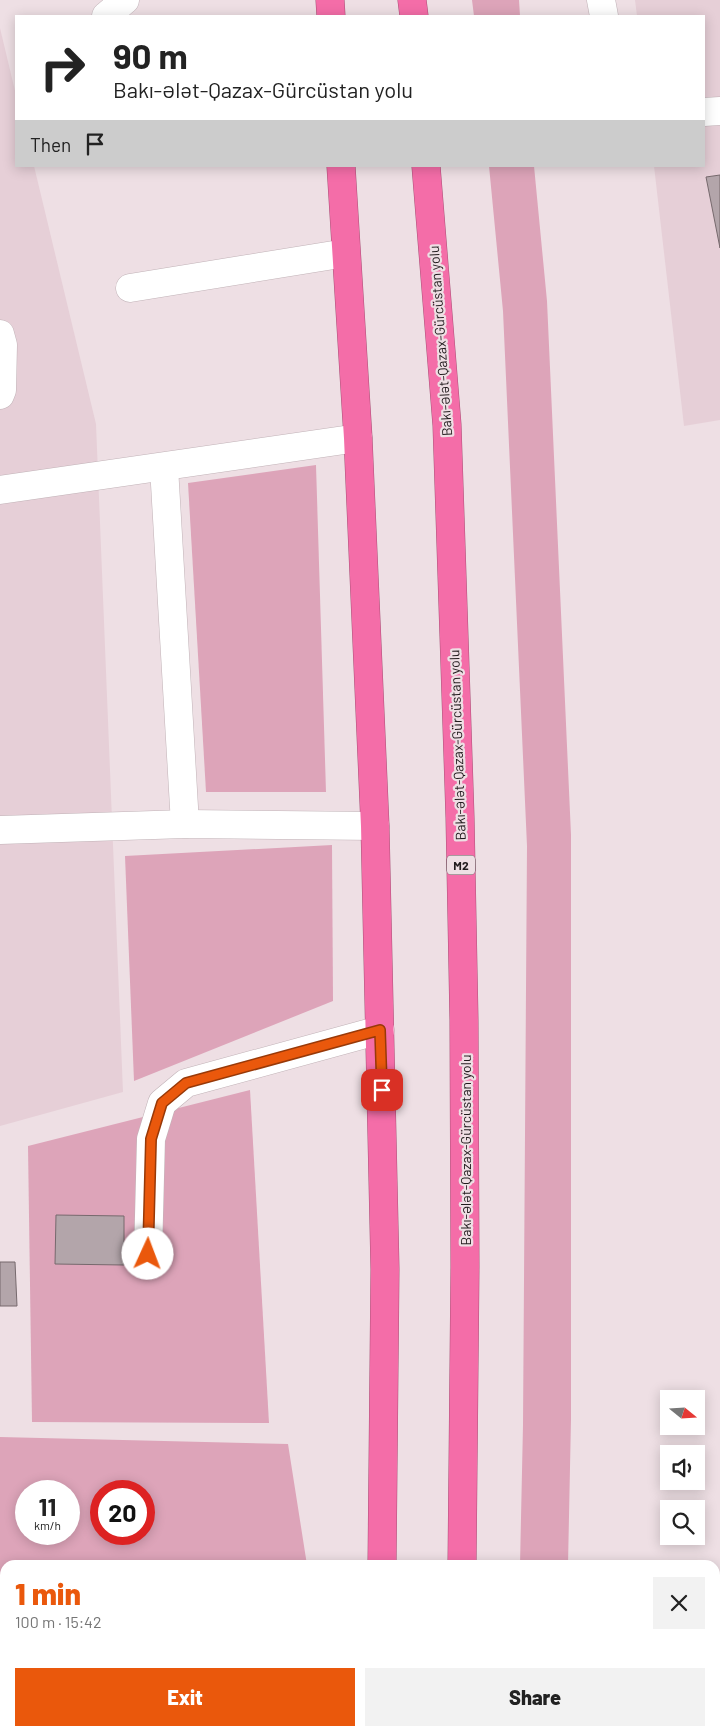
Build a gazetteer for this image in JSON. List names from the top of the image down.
{
  "streets": {
    "highway": ["Bakı-Ələt-Qazax-Gürcüstan yolu", "M2"]
  },
  "north": "right",
  "page": {
    "turn": ["90 m", "Bakı-Ələt-Qazax-Gürcüstan yolu"],
    "then": "Then",
    "speed": "11 km/h",
    "limit": "20",
    "heading": ["1 min", "100 m · 15:42"],
    "buttons": ["Exit", "Share"]
  }
}
